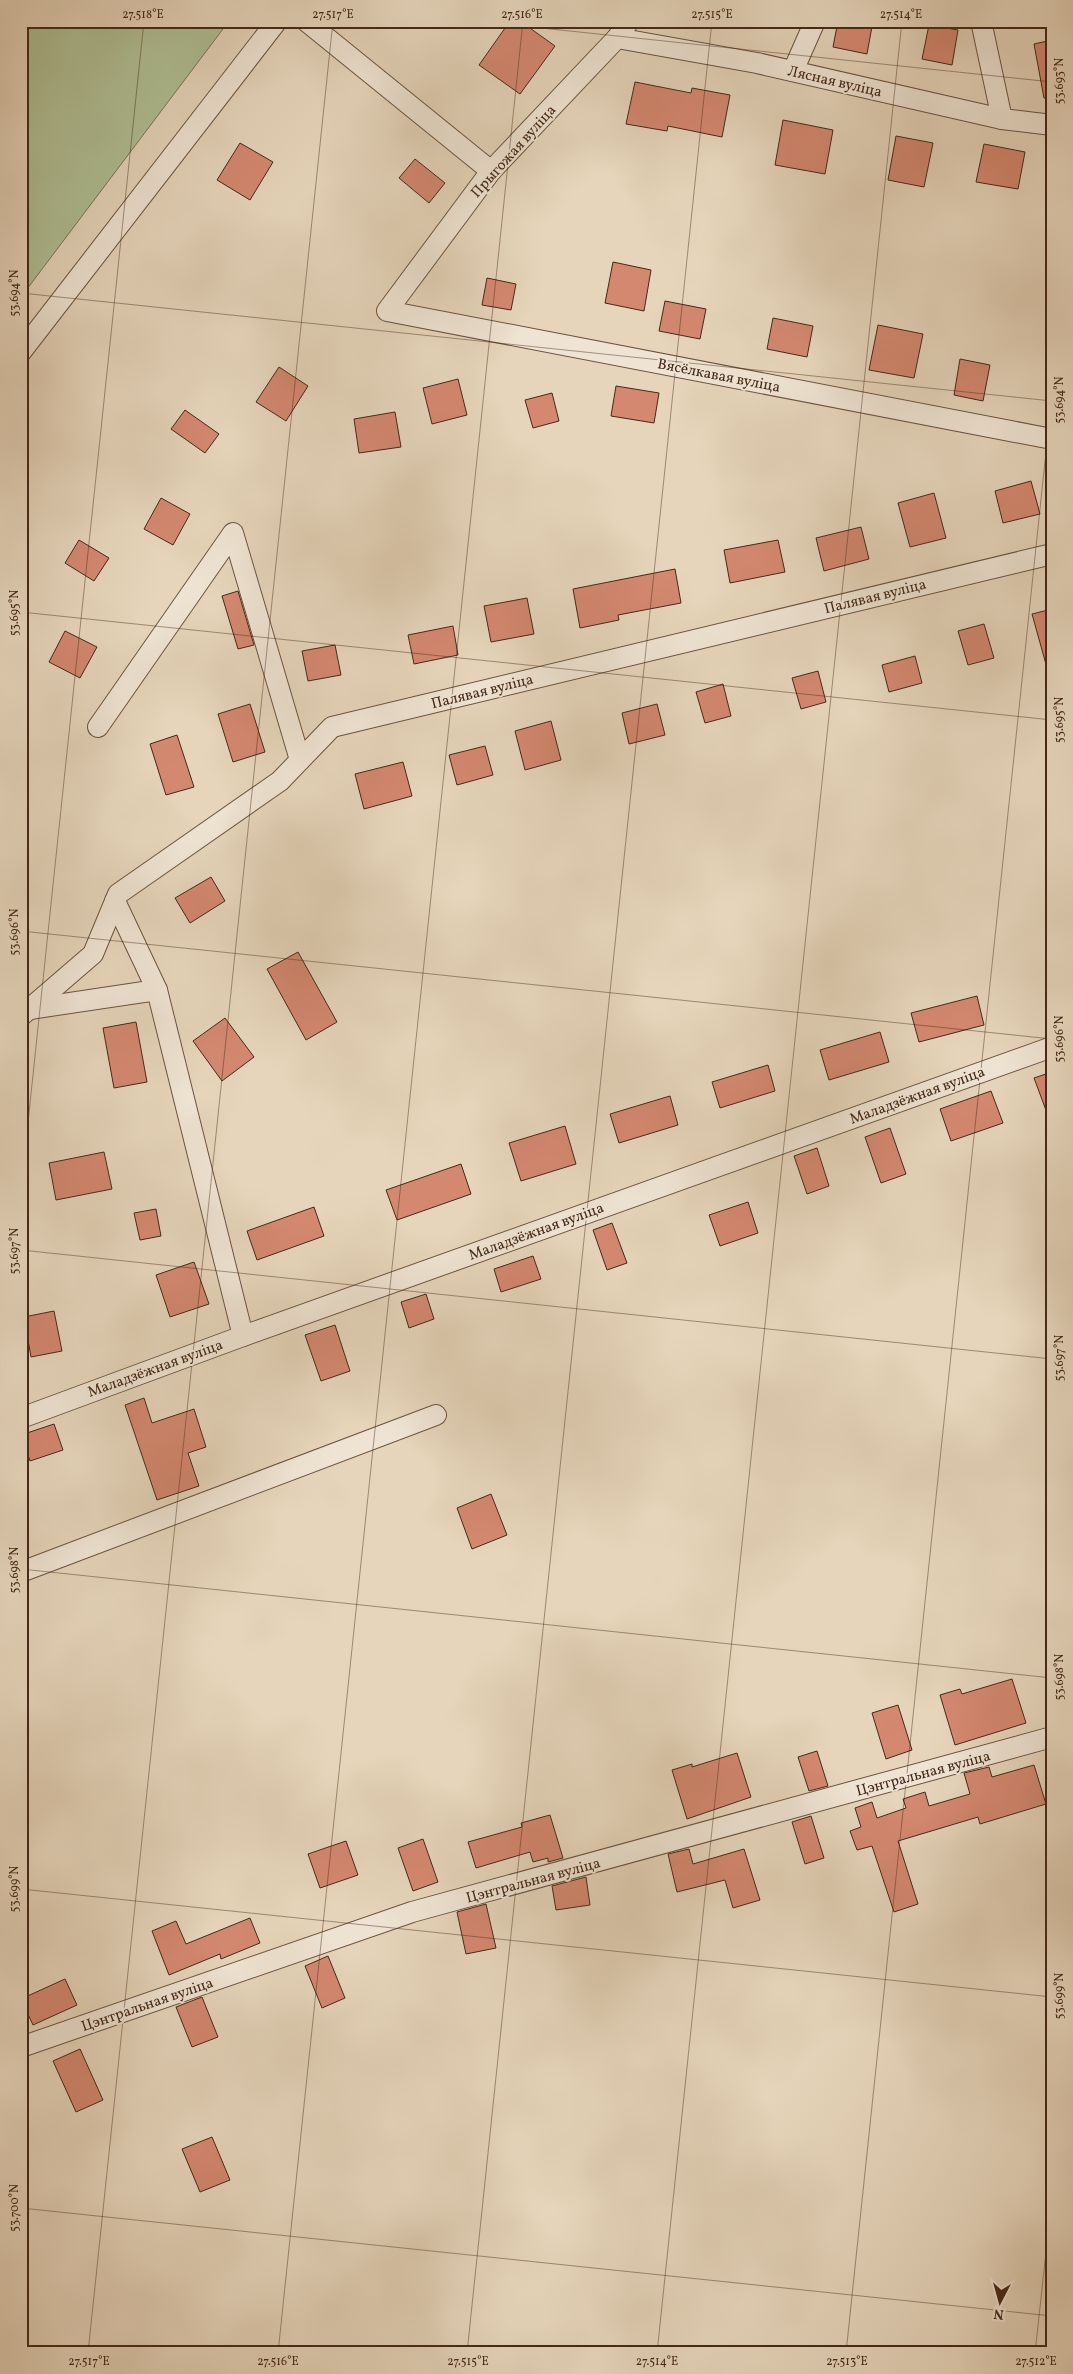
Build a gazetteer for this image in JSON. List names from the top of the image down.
{
  "streets": {
    "street": [
      "Лясная вуліца",
      "Прыгожая вуліца",
      "Вясёлкавая вуліца",
      "Палявая вуліца",
      "Маладзёжная вуліца",
      "Цэнтральная вуліца"
    ]
  },
  "crossings": [
    ["Лясная вуліца", "Прыгожая вуліца"],
    ["Прыгожая вуліца", "Вясёлкавая вуліца"]
  ],
  "north": "bottom",
  "coordinates": [
    "27.518°E",
    "27.517°E",
    "27.516°E",
    "27.515°E",
    "27.514°E",
    "53.693°N",
    "53.694°N",
    "53.695°N",
    "53.696°N",
    "53.697°N",
    "53.698°N",
    "53.699°N",
    "53.700°N",
    "27.513°E",
    "27.512°E"
  ]
}
